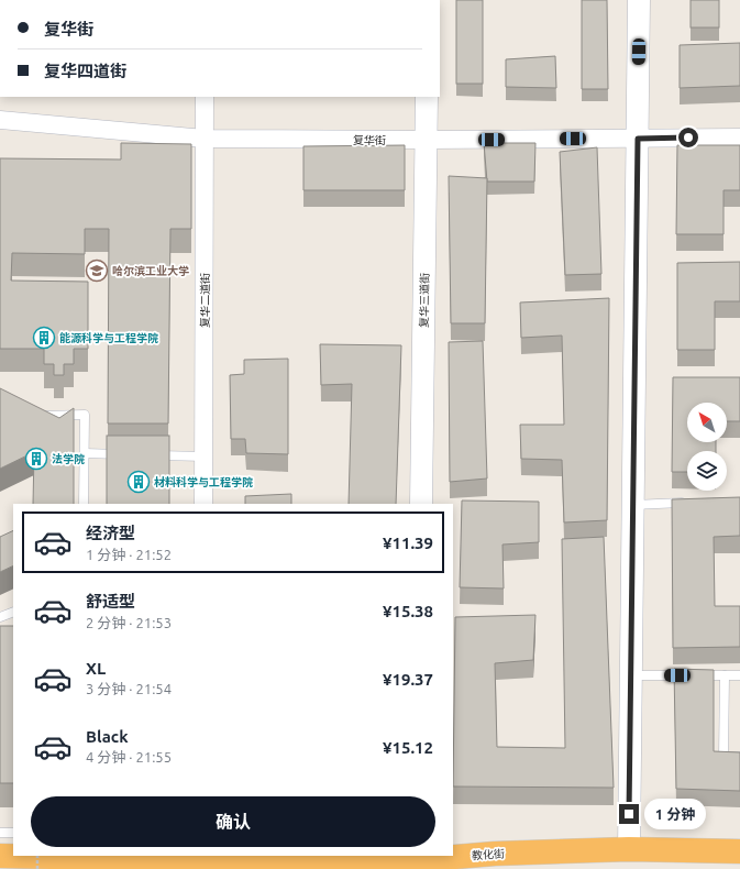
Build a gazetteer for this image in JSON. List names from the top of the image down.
{
  "streets": {
    "highway": ["教化街"],
    "street": ["复华街", "复华二道街", "复华三道街"]
  },
  "crossings": [
    ["复华街", "复华二道街"],
    ["复华街", "复华三道街"]
  ],
  "places": {
    "school or university": ["哈尔滨工业大学"],
    "building": ["能源科学与工程学院", "法学院", "材料科学与工程学院"]
  },
  "north": "top left",
  "page": {
    "banner": ["复华街", "复华四道街"],
    "list": [
      {
        "name": "经济型",
        "note": "1 分钟 · 21:52",
        "value": "¥11.39"
      },
      {
        "name": "舒适型",
        "note": "2 分钟 · 21:53",
        "value": "¥15.38"
      },
      {
        "name": "XL",
        "note": "3 分钟 · 21:54",
        "value": "¥19.37"
      },
      {
        "name": "Black",
        "note": "4 分钟 · 21:55",
        "value": "¥15.12"
      }
    ],
    "buttons": "确认",
    "bubble": "1 分钟"
  }
}
